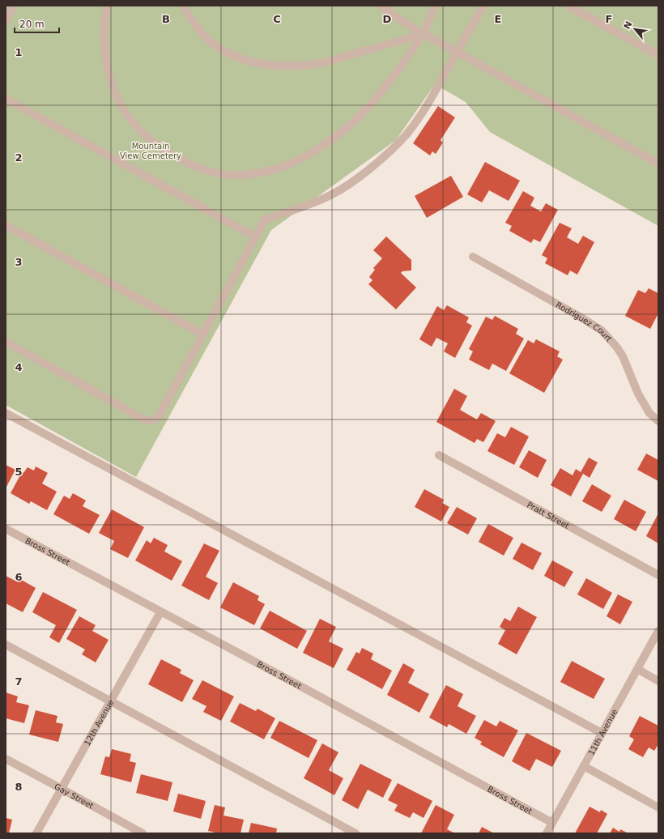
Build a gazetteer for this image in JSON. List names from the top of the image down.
{
  "streets": {
    "street": [
      "Rodriguez Court",
      "Pratt Street",
      "Bross Street",
      "12th Avenue",
      "11th Avenue",
      "Gay Street"
    ]
  },
  "crossings": [
    ["Bross Street", "12th Avenue"],
    ["Bross Street", "11th Avenue"],
    ["12th Avenue", "Gay Street"]
  ],
  "parks": ["Mountain View Cemetery"],
  "scale_bar": "20 m",
  "north": "top left",
  "grid": {
    "columns": [
      "B",
      "C",
      "D",
      "E",
      "F"
    ],
    "rows": [
      "1",
      "2",
      "3",
      "4",
      "5",
      "6",
      "7",
      "8"
    ]
  }
}
